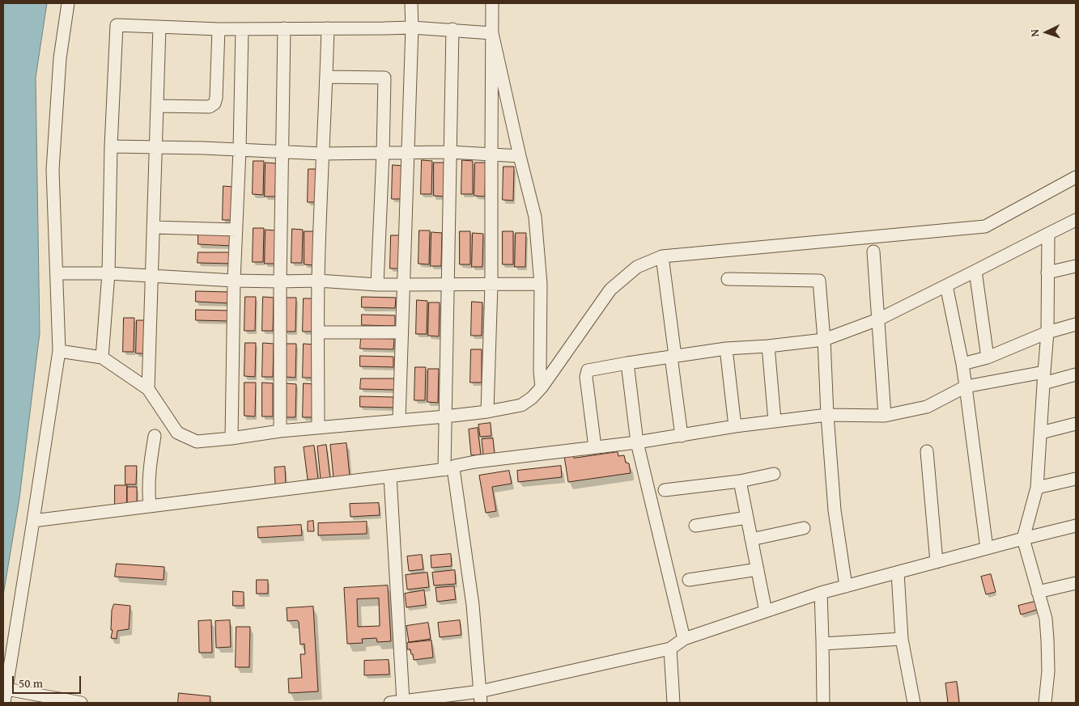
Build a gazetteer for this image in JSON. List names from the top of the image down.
{
  "scale_bar": "50 m",
  "north": "left"
}
